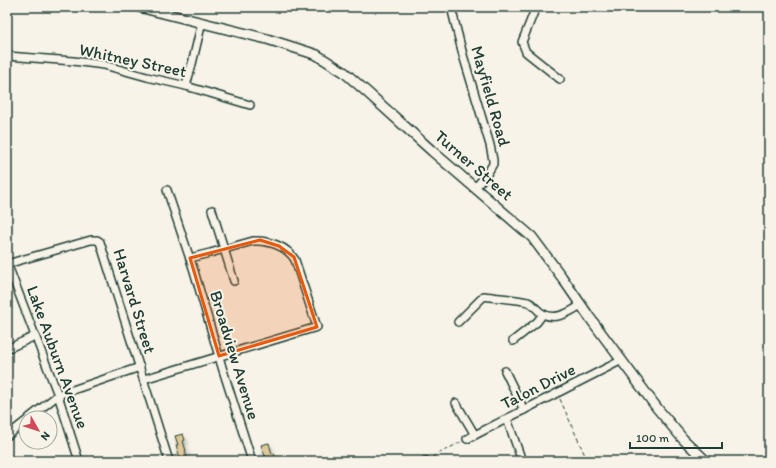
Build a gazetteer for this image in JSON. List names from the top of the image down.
{
  "streets": {
    "main road": ["Turner Street"],
    "street": [
      "Whitney Street",
      "Mayfield Road",
      "Harvard Street",
      "Broadview Avenue",
      "Lake Auburn Avenue",
      "Talon Drive"
    ]
  },
  "crossings": [
    ["Mayfield Road", "Turner Street"],
    ["Turner Street", "Talon Drive"],
    ["Harvard Street", "Lake Auburn Avenue"]
  ],
  "scale_bar": "100 m",
  "north": "bottom right"
}
